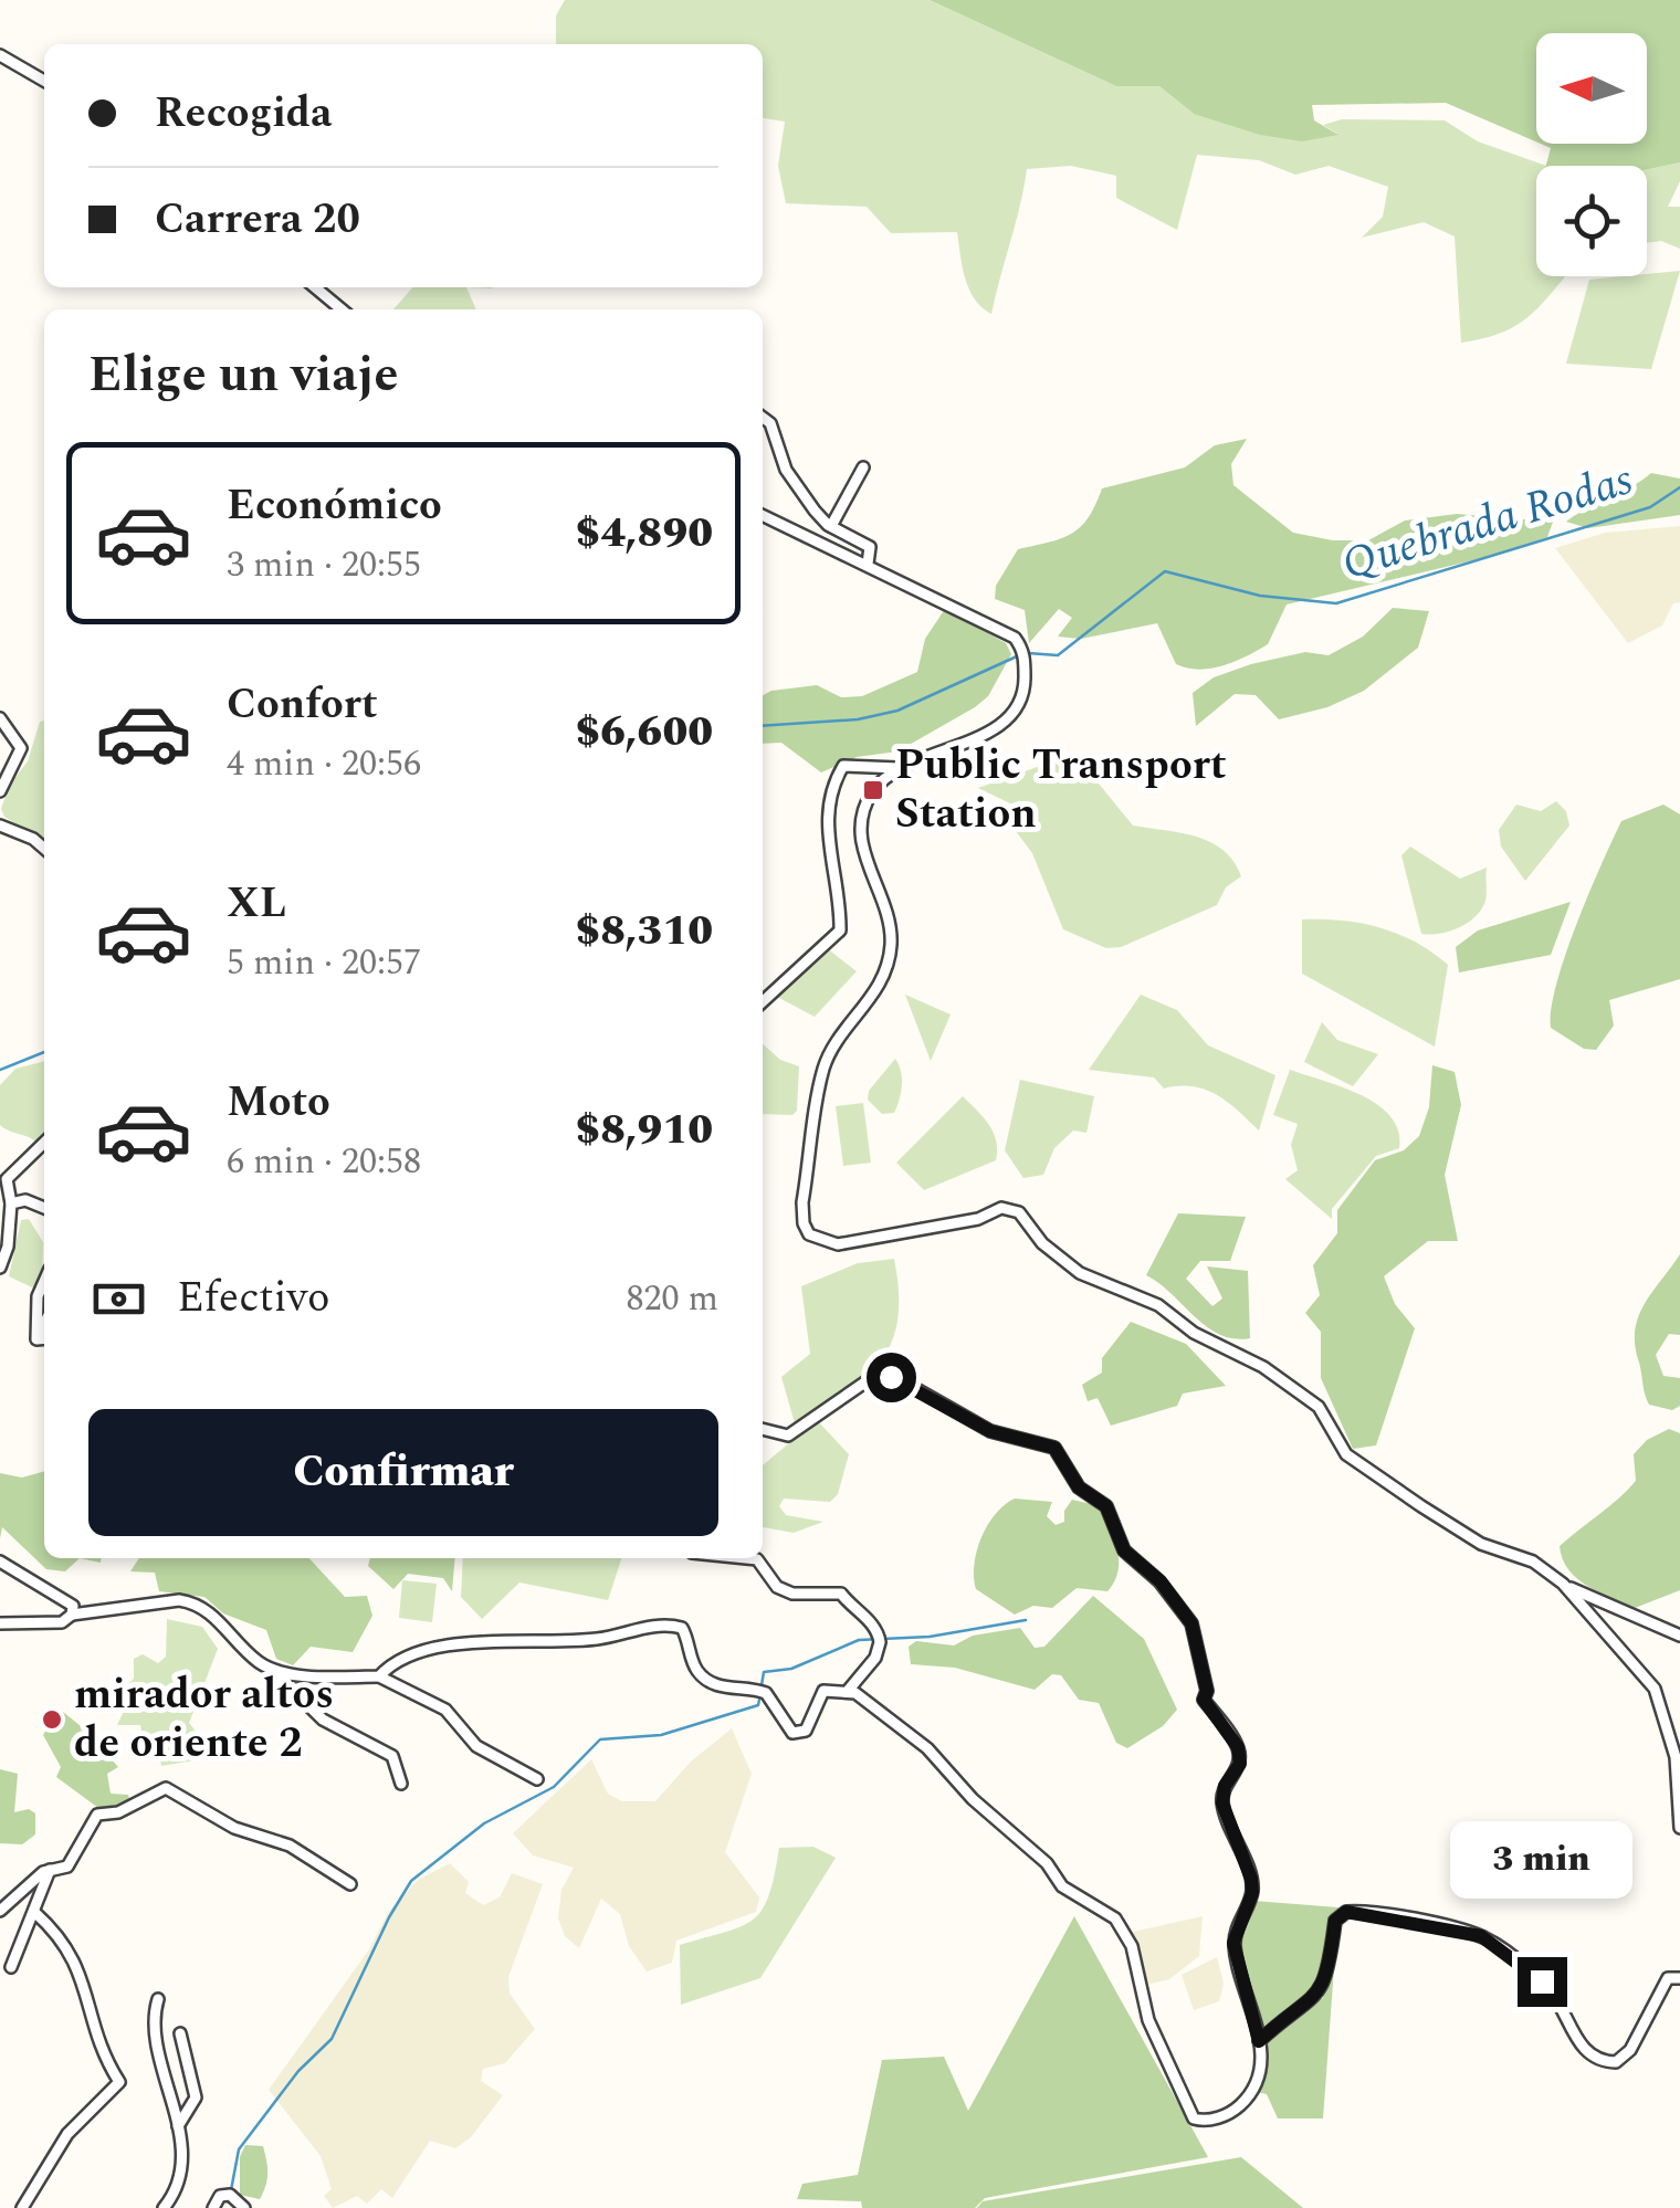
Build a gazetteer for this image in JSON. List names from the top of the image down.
{
  "water": ["Quebrada Rodas"],
  "places": {
    "transit": ["Public Transport Station"],
    "other": ["mirador altos de oriente 2"]
  },
  "north": "left",
  "page": {
    "banner": ["Recogida", "Carrera 20"],
    "heading": "Elige un viaje",
    "list": [
      {
        "name": "Económico",
        "note": "3 min · 20:55",
        "value": "$4,890"
      },
      {
        "name": "Confort",
        "note": "4 min · 20:56",
        "value": "$6,600"
      },
      {
        "name": "XL",
        "note": "5 min · 20:57",
        "value": "$8,310"
      },
      {
        "name": "Moto",
        "note": "6 min · 20:58",
        "value": "$8,910"
      }
    ],
    "pay": ["Efectivo", "820 m"],
    "buttons": "Confirmar",
    "bubble": "3 min"
  }
}
